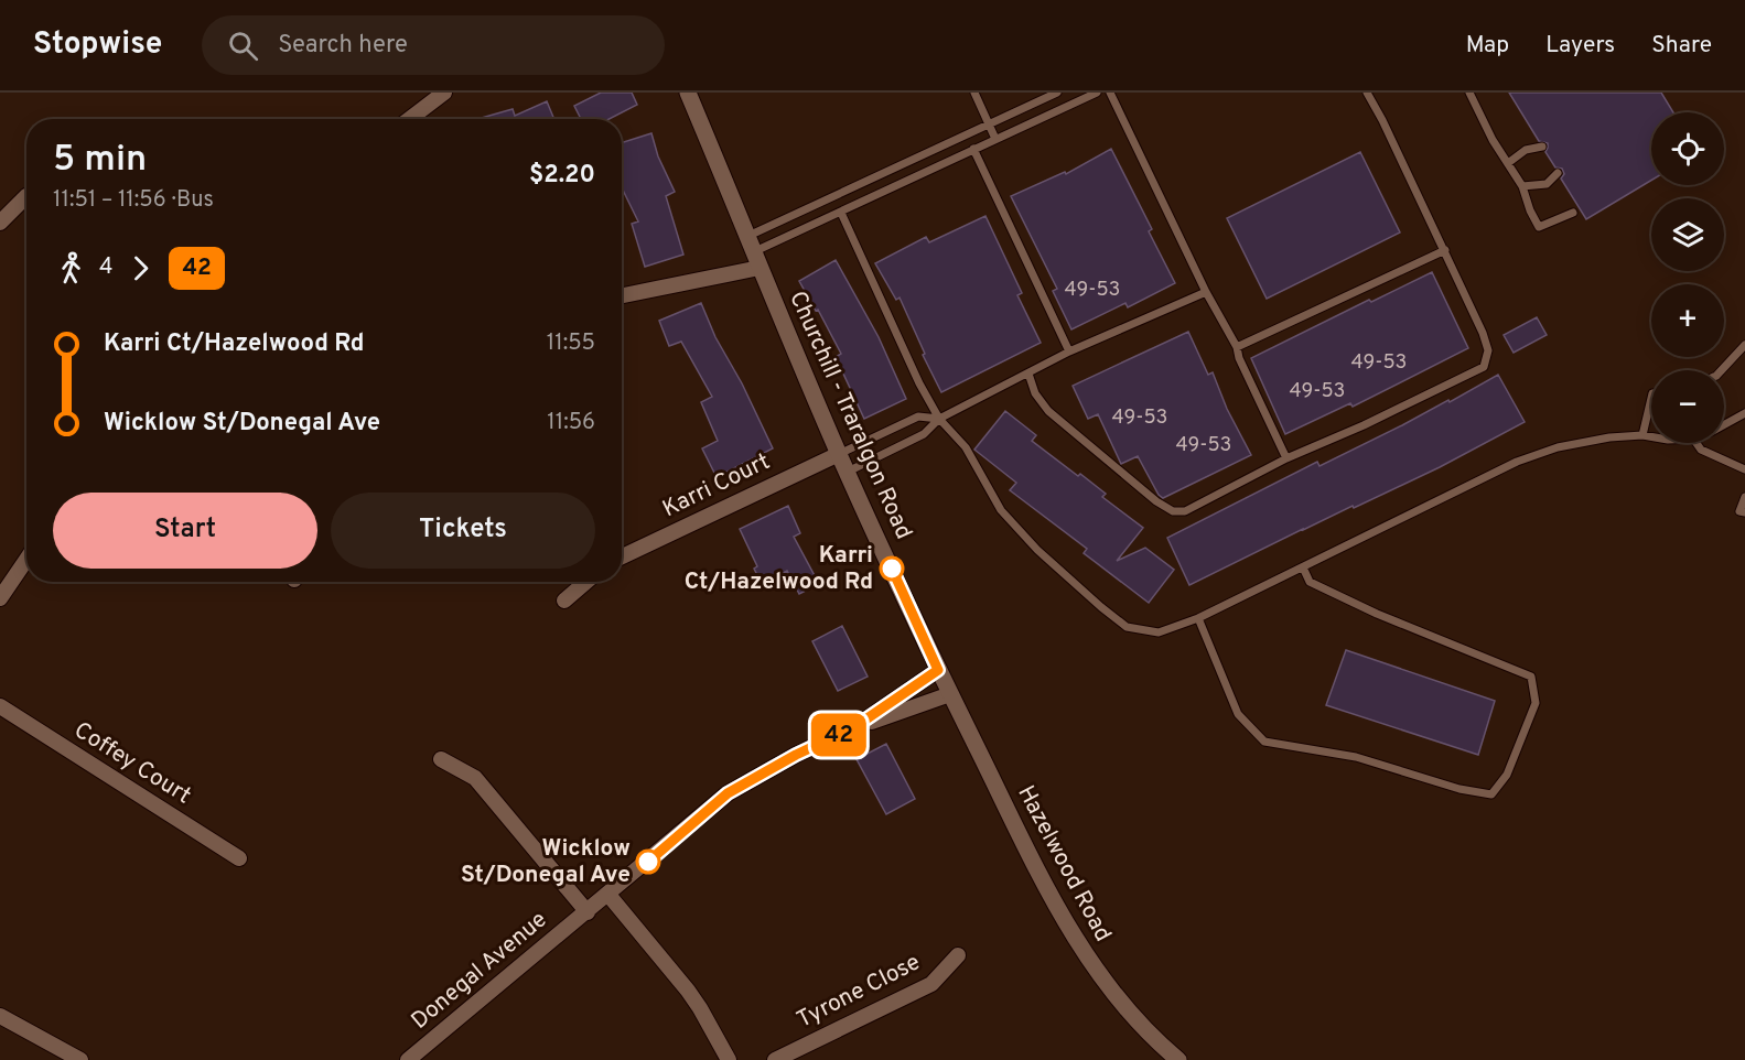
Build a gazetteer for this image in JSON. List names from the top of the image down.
{
  "streets": {
    "main road": ["Churchill - Traralgon Road", "Hazelwood Road"],
    "street": [
      "Karri Court",
      "Coffey Court",
      "Donegal Avenue",
      "Tyrone Close"
    ]
  },
  "crossings": [
    ["Churchill - Traralgon Road", "Karri Court"],
    ["Churchill - Traralgon Road", "Hazelwood Road"],
    ["Churchill - Traralgon Road", "Donegal Avenue"],
    ["Hazelwood Road", "Donegal Avenue"]
  ],
  "places": ["Karri Ct/Hazelwood Rd", "Wicklow St/Donegal Ave"],
  "lines": ["bus line 42"],
  "house_numbers": [
    "49-53",
    "49-53",
    "49-53",
    "49-53",
    "49-53"
  ],
  "page": {
    "header": "Stopwise",
    "search": "Search here",
    "nav": ["Map", "Layers", "Share"],
    "on_map": "42",
    "map_buttons": ["+", "−"],
    "heading": ["5 min", "11:51 – 11:56 · Bus", "$2.20"],
    "legs": ["4", "42"],
    "list": [
      {
        "name": "Karri Ct/Hazelwood Rd",
        "value": "11:55"
      },
      {
        "name": "Wicklow St/Donegal Ave",
        "value": "11:56"
      }
    ],
    "buttons": ["Start", "Tickets"]
  }
}
